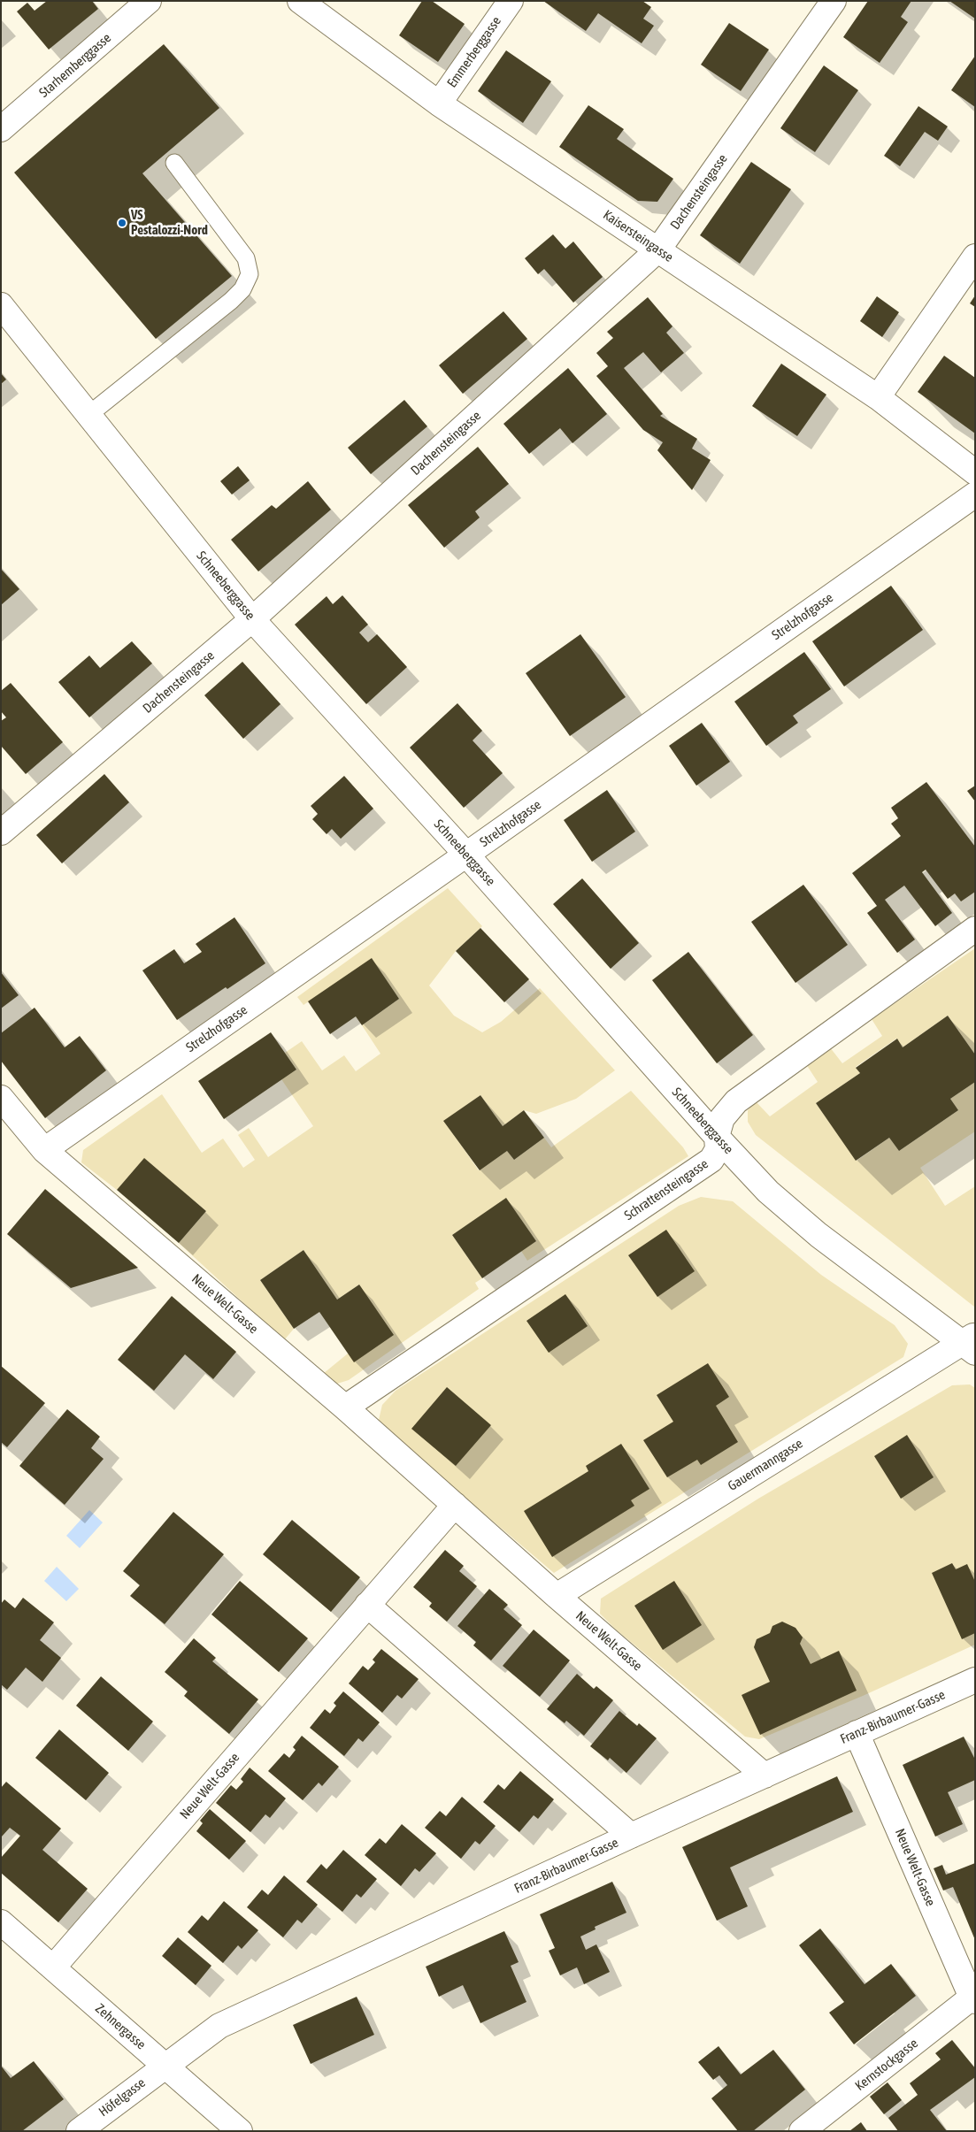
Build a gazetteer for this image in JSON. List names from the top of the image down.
{
  "streets": {
    "street": [
      "Emmerberggasse",
      "Starhemberggasse",
      "Dachensteingasse",
      "Kaisersteingasse",
      "Schneeberggasse",
      "Strelzhofgasse",
      "Schrattensteingasse",
      "Neue Welt-Gasse",
      "Gauermanngasse",
      "Franz-Birbaumer-Gasse",
      "Zehnergasse",
      "Kernstockgasse",
      "Höfelgasse"
    ]
  },
  "crossings": [
    ["Emmerberggasse", "Kaisersteingasse"],
    ["Dachensteingasse", "Kaisersteingasse"],
    ["Dachensteingasse", "Schneeberggasse"],
    ["Schneeberggasse", "Strelzhofgasse"],
    ["Schneeberggasse", "Schrattensteingasse"],
    ["Schneeberggasse", "Gauermanngasse"],
    ["Strelzhofgasse", "Neue Welt-Gasse"],
    ["Schrattensteingasse", "Neue Welt-Gasse"],
    ["Neue Welt-Gasse", "Gauermanngasse"],
    ["Neue Welt-Gasse", "Franz-Birbaumer-Gasse"],
    ["Neue Welt-Gasse", "Zehnergasse"],
    ["Neue Welt-Gasse", "Kernstockgasse"],
    ["Franz-Birbaumer-Gasse", "Zehnergasse"],
    ["Franz-Birbaumer-Gasse", "Höfelgasse"],
    ["Zehnergasse", "Höfelgasse"]
  ],
  "places": ["VS Pestalozzi-Nord"]
}
